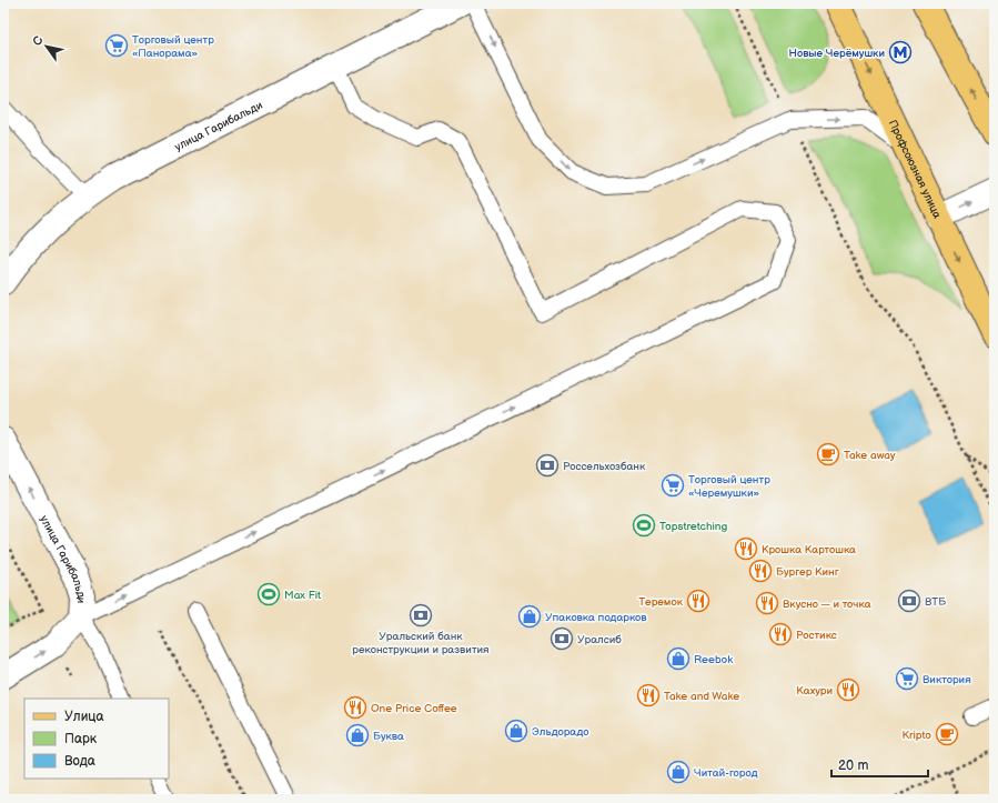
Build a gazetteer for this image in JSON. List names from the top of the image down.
{
  "streets": {
    "main road": ["Профсоюзная улица"],
    "street": ["улица Гарибальди"]
  },
  "places": {
    "supermarket": ["Торговый центр «Панорама»", "Торговый центр «Черемушки»", "Виктория"],
    "metro station": ["Новые Черёмушки"],
    "cafe": ["Take away", "Kripto"],
    "bank": [
      "Россельхозбанк",
      "ВТБ",
      "Уральский банк реконструкции и развития",
      "Уралсиб"
    ],
    "sports": ["Topstretching", "Max Fit"],
    "restaurant": [
      "Крошка Картошка",
      "Бургер Кинг",
      "Теремок",
      "Вкусно — и точка",
      "Ростикс",
      "Кахури",
      "Take and Wake",
      "One Price Coffee"
    ],
    "shop": [
      "Упаковка подарков",
      "Reebok",
      "Эльдорадо",
      "Буква",
      "Читай-город"
    ]
  },
  "legend": ["Улица", "Парк", "Вода"],
  "scale_bar": "20 m",
  "north": "top left"
}
